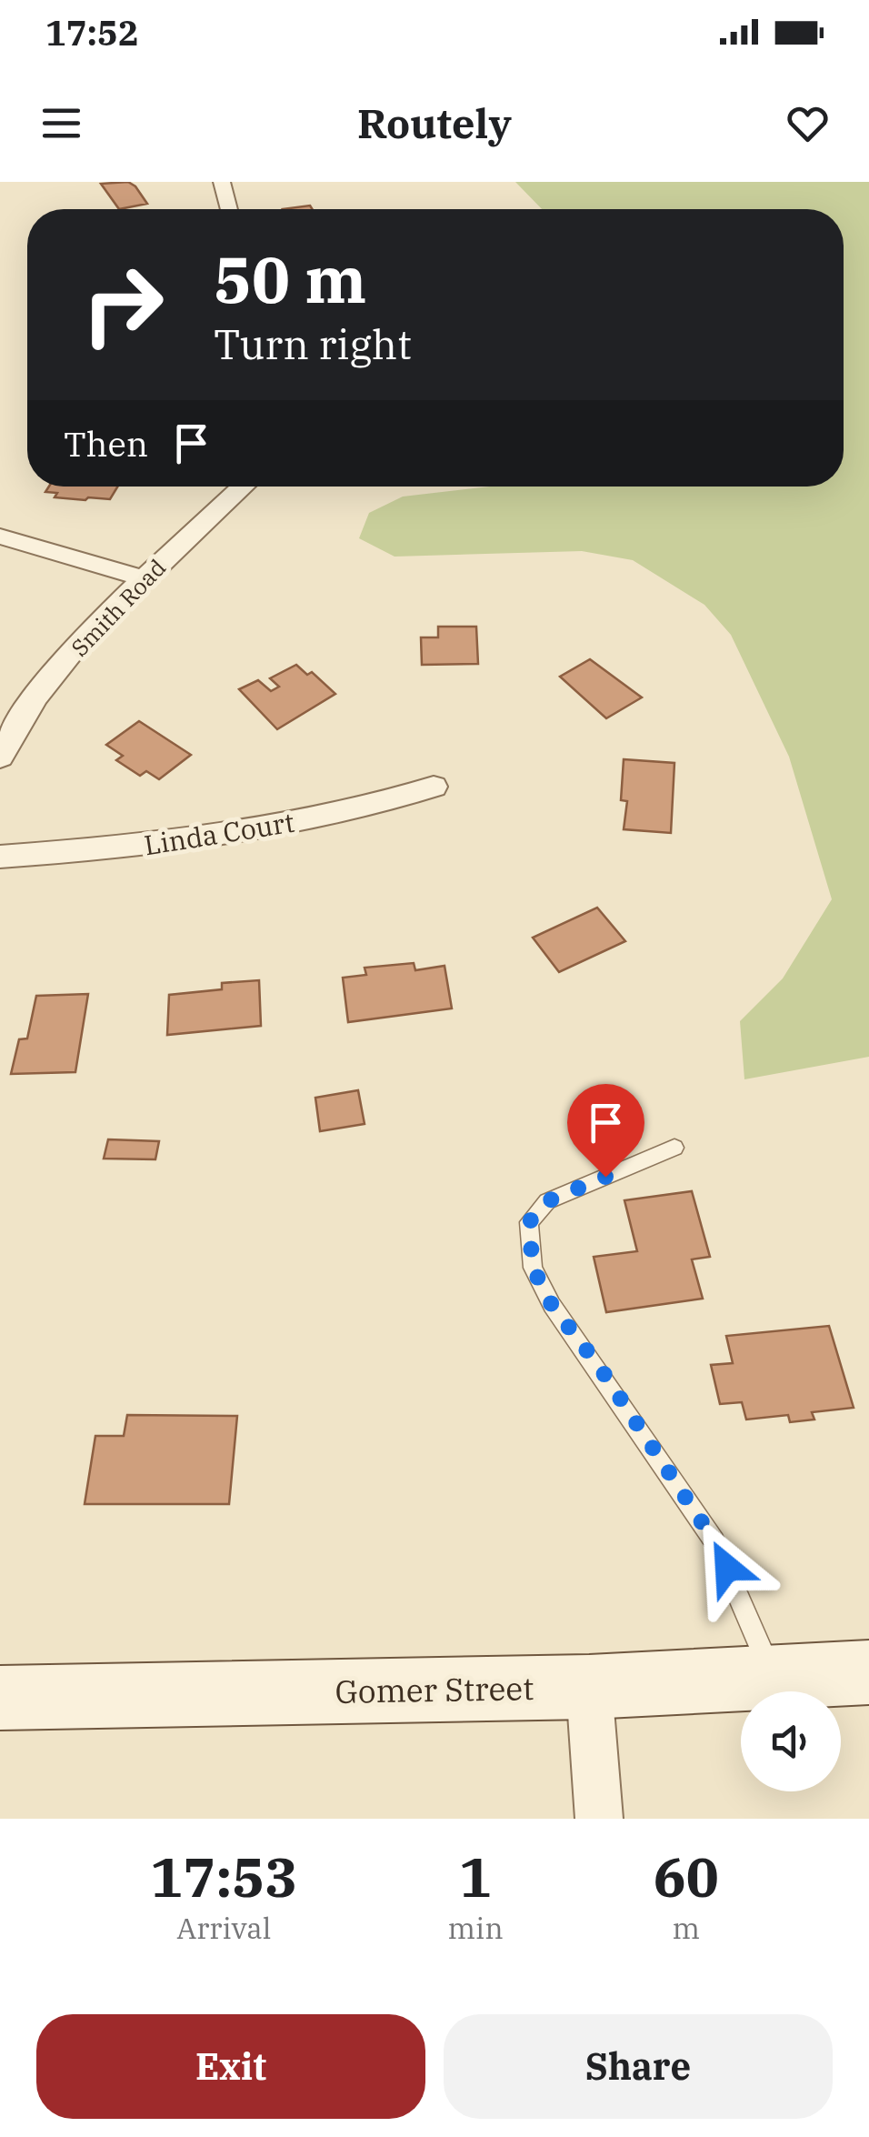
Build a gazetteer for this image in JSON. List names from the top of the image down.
{
  "streets": {
    "street": ["Smith Road", "Linda Court", "Gomer Street"]
  },
  "page": {
    "status": "17:52",
    "header": "Routely",
    "turn": ["50 m", "Turn right"],
    "then": "Then",
    "eta": [
      "17:53",
      "Arrival",
      "1",
      "min",
      "60",
      "m"
    ],
    "buttons": ["Exit", "Share"]
  }
}
